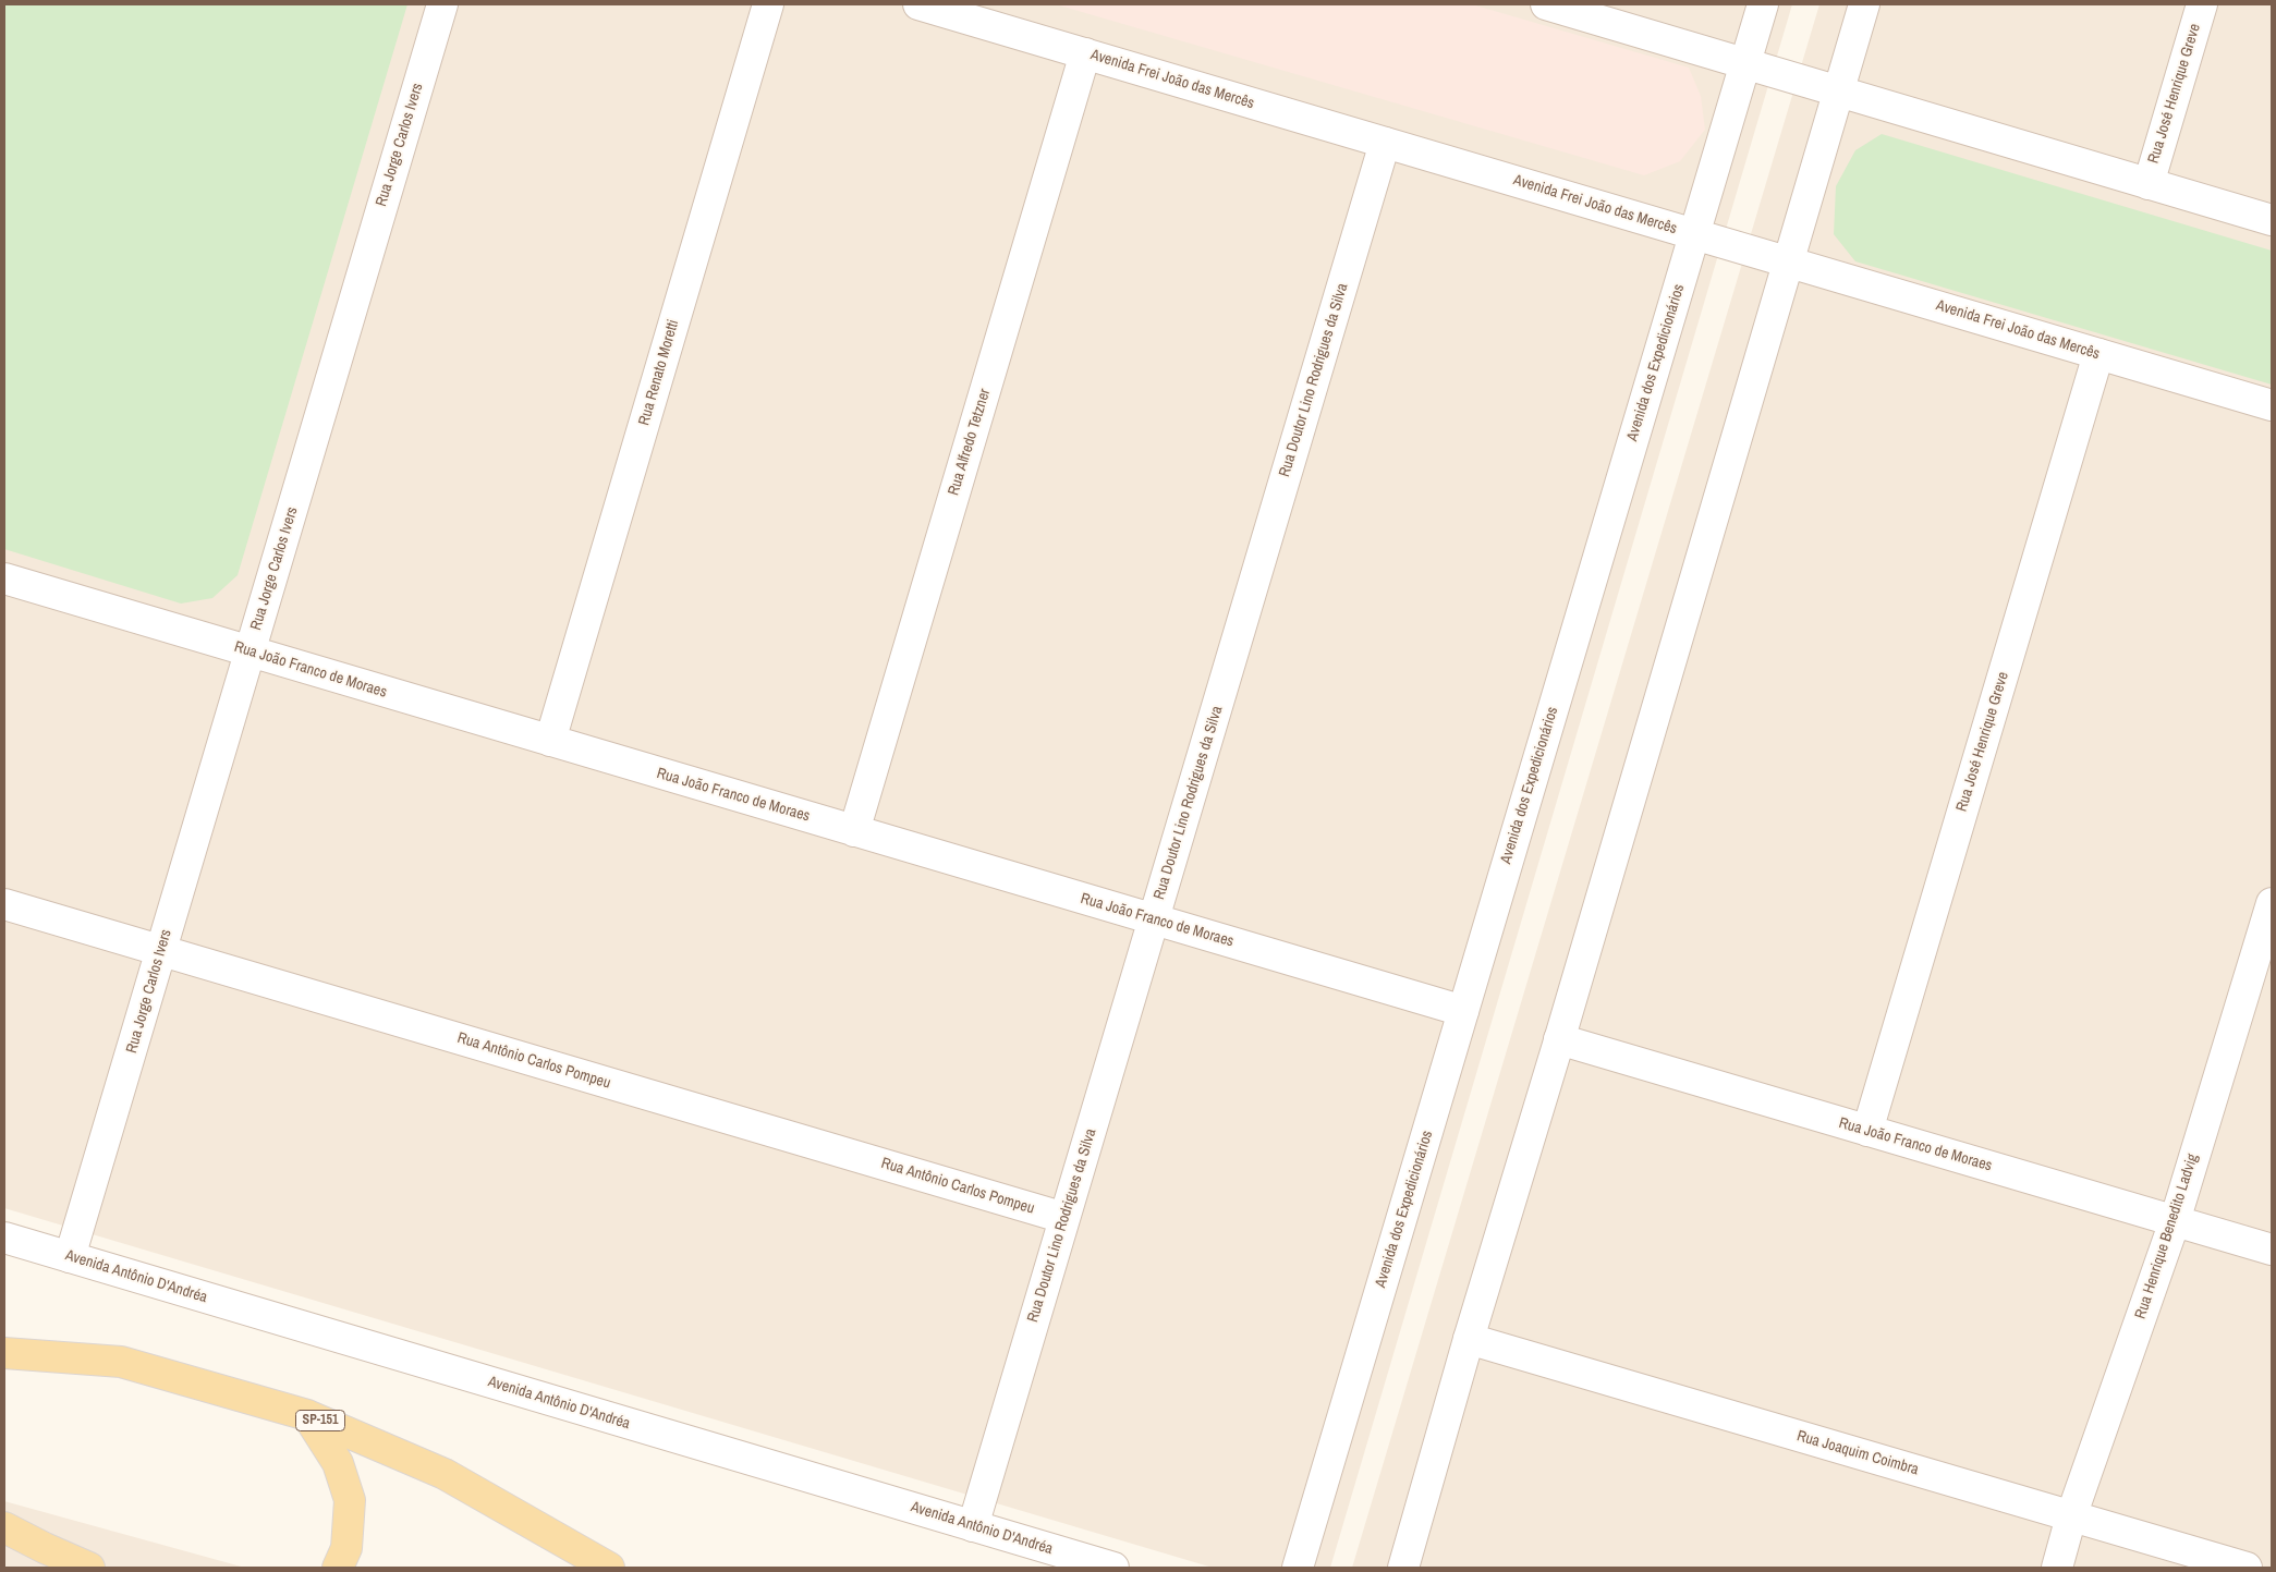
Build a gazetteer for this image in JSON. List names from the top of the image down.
{
  "streets": {
    "main road": ["SP-151"],
    "street": [
      "Avenida Frei João das Mercês",
      "Rua José Henrique Greve",
      "Rua Jorge Carlos Ivers",
      "Avenida dos Expedicionários",
      "Rua Renato Moretti",
      "Rua Doutor Lino Rodrigues da Silva",
      "Rua Alfredo Tetzner",
      "Rua João Franco de Moraes",
      "Rua Antônio Carlos Pompeu",
      "Rua Henrique Benedito Ladvig",
      "Avenida Antônio D'Andréa",
      "Rua Joaquim Coimbra"
    ]
  },
  "crossings": [
    ["Avenida Frei João das Mercês", "Rua José Henrique Greve"],
    ["Avenida Frei João das Mercês", "Avenida dos Expedicionários"],
    ["Avenida Frei João das Mercês", "Rua Doutor Lino Rodrigues da Silva"],
    ["Avenida Frei João das Mercês", "Rua Alfredo Tetzner"],
    ["Rua José Henrique Greve", "Rua João Franco de Moraes"],
    ["Rua Jorge Carlos Ivers", "Rua João Franco de Moraes"],
    ["Rua Jorge Carlos Ivers", "Rua Antônio Carlos Pompeu"],
    ["Rua Jorge Carlos Ivers", "Avenida Antônio D'Andréa"],
    ["Avenida dos Expedicionários", "Rua João Franco de Moraes"],
    ["Rua Renato Moretti", "Rua João Franco de Moraes"],
    ["Rua Doutor Lino Rodrigues da Silva", "Rua João Franco de Moraes"],
    ["Rua Doutor Lino Rodrigues da Silva", "Rua Antônio Carlos Pompeu"],
    ["Rua Doutor Lino Rodrigues da Silva", "Avenida Antônio D'Andréa"],
    ["Rua Alfredo Tetzner", "Rua João Franco de Moraes"],
    ["Rua João Franco de Moraes", "Rua Henrique Benedito Ladvig"],
    ["Rua Henrique Benedito Ladvig", "Rua Joaquim Coimbra"]
  ]
}
